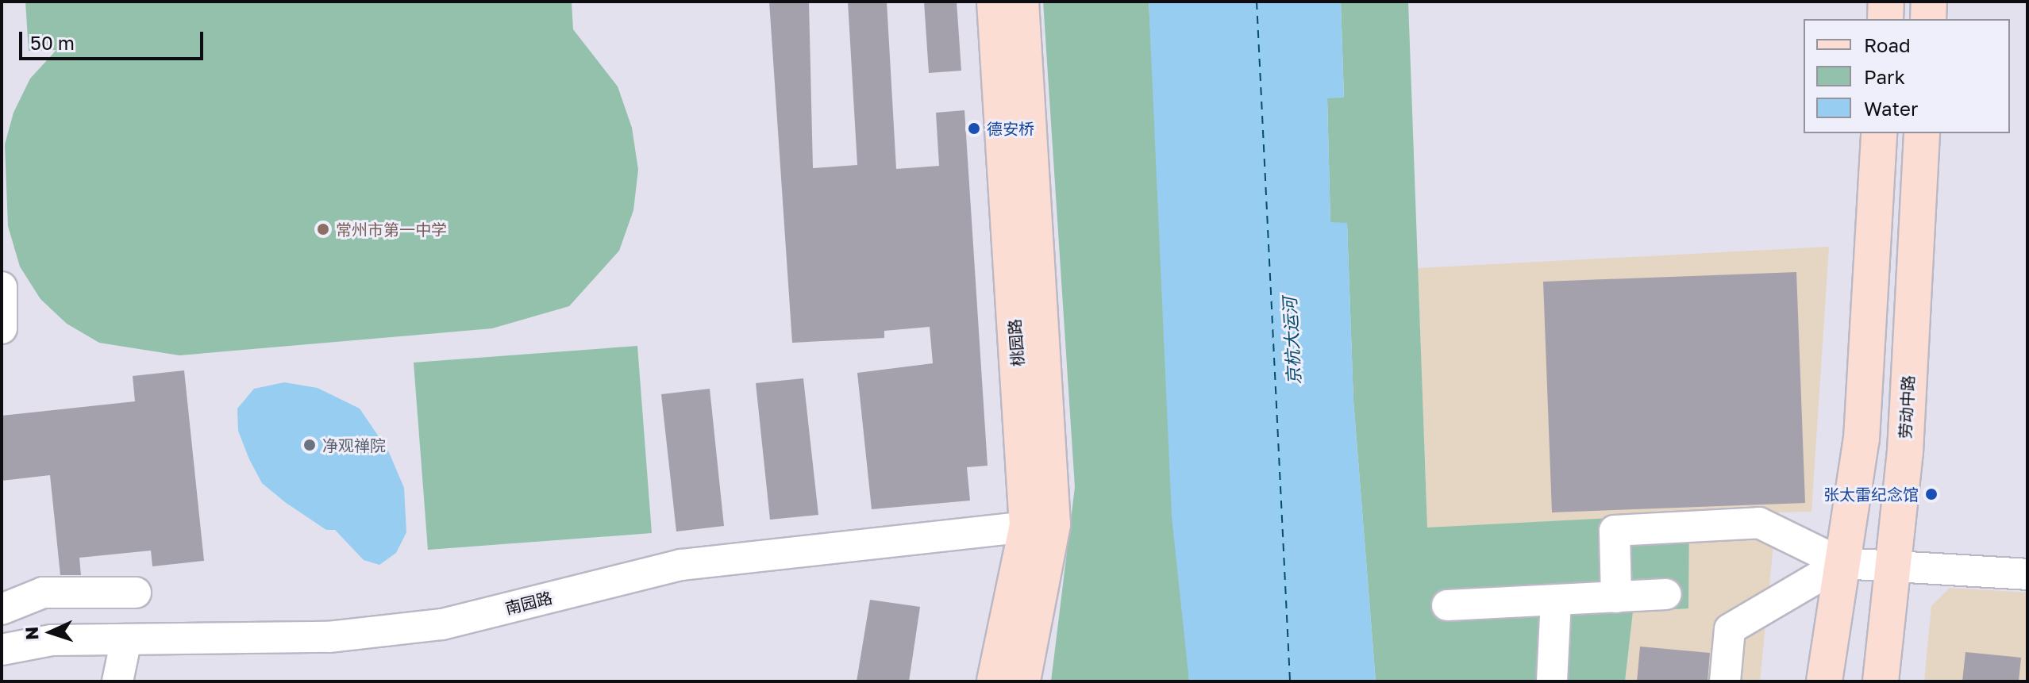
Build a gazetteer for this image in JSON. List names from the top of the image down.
{
  "streets": {
    "main road": ["桃园路", "劳动中路"],
    "street": ["南园路"]
  },
  "crossings": [
    ["桃园路", "南园路"]
  ],
  "water": ["京杭大运河"],
  "places": [
    "德安桥",
    "常州市第一中学",
    "净观禅院",
    "张太雷纪念馆"
  ],
  "legend": ["Road", "Park", "Water"],
  "scale_bar": "50 m",
  "north": "left"
}
